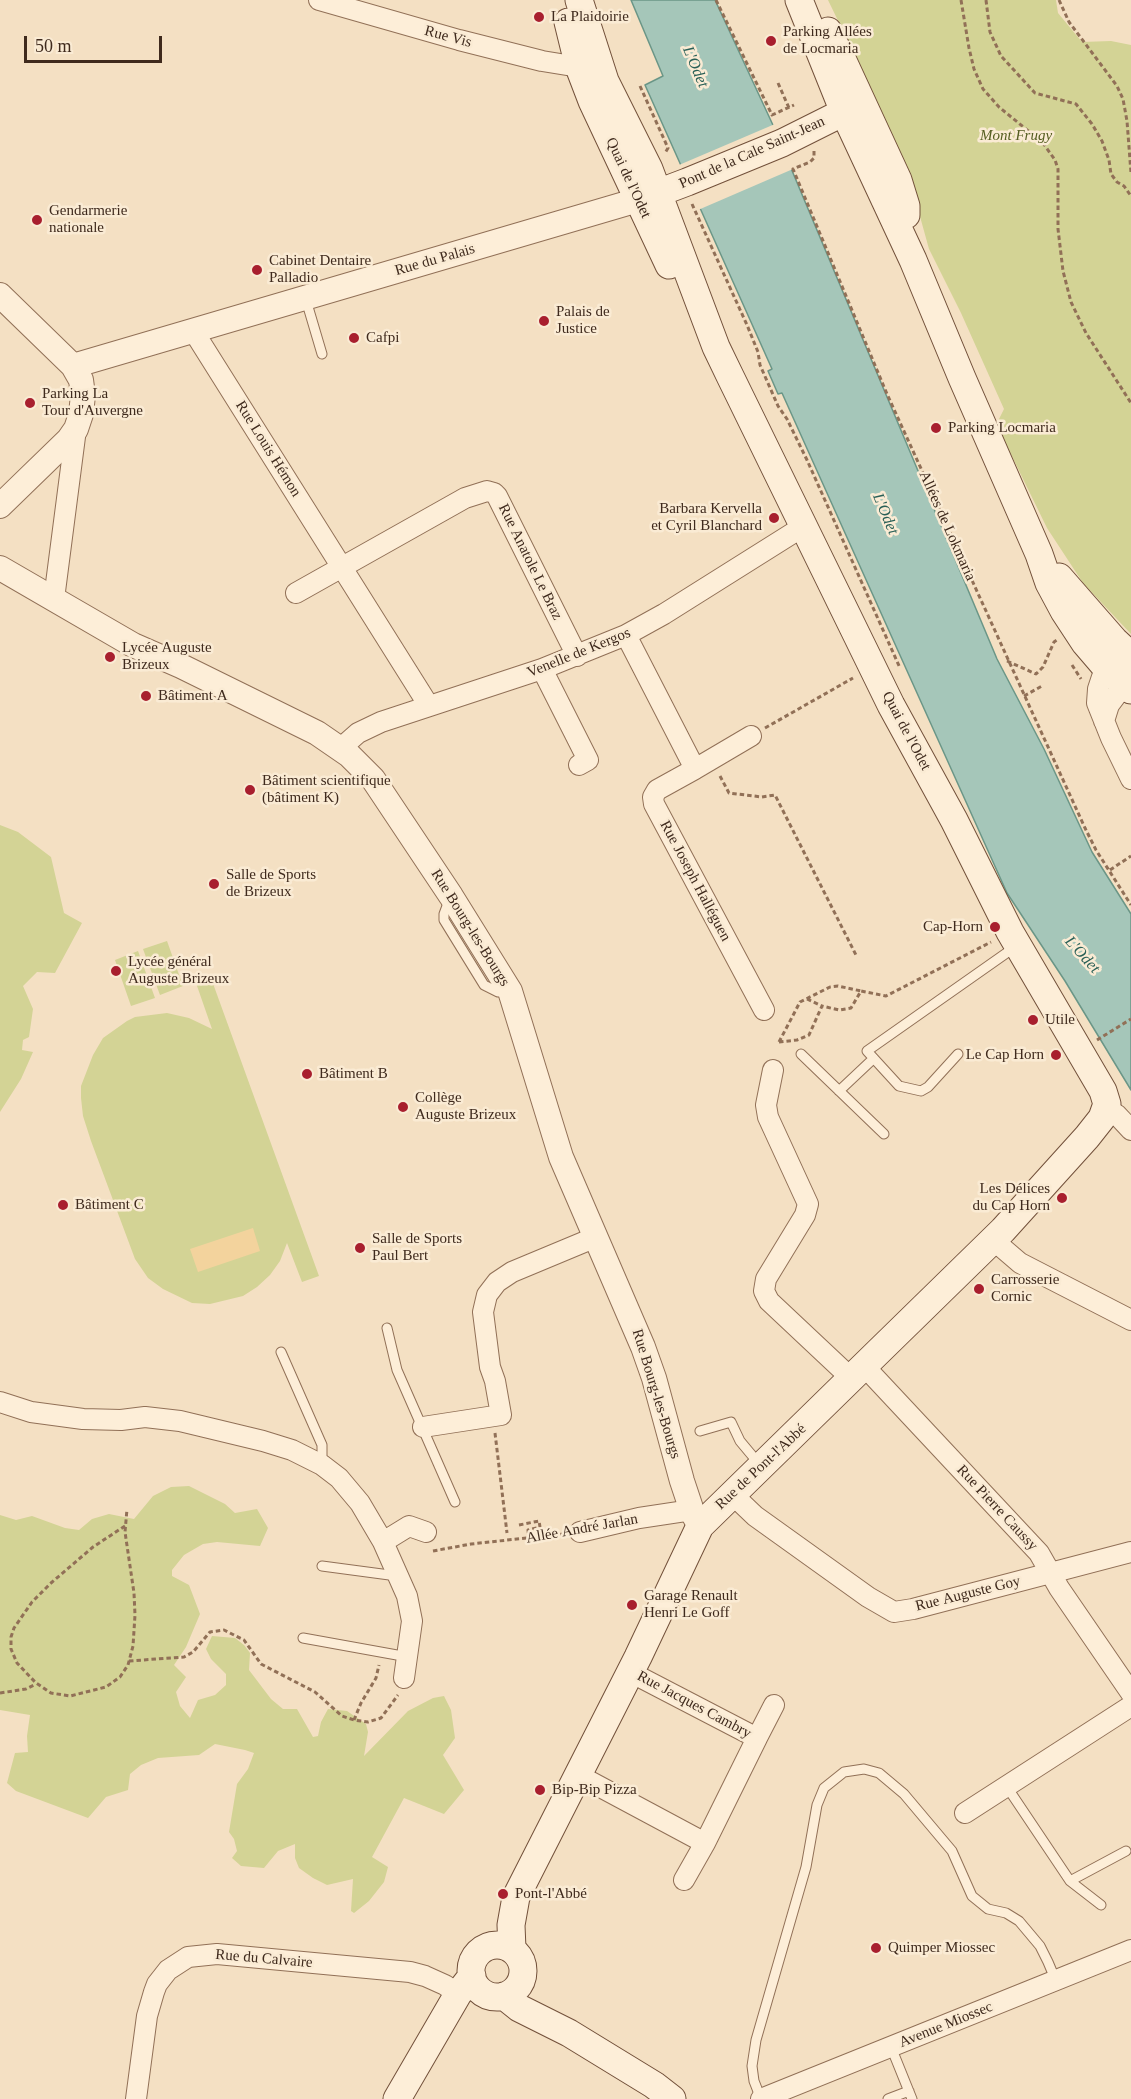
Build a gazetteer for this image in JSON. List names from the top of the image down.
{
  "streets": {
    "main road": ["Pont de la Cale Saint-Jean", "Quai de l'Odet", "Rue de Pont-l'Abbé"],
    "street": [
      "Rue Vis",
      "Rue du Palais",
      "Rue Louis Hémon",
      "Rue Anatole Le Braz",
      "Venelle de Kergos",
      "Rue Joseph Halléguen",
      "Rue Bourg-les-Bourgs",
      "Rue Pierre Caussy",
      "Allée André Jarlan",
      "Rue Auguste Goy",
      "Rue Jacques Cambry",
      "Rue du Calvaire",
      "Avenue Miossec"
    ],
    "path": ["Allées de Lokmaria"]
  },
  "crossings": [
    ["Rue Vis", "Quai de l'Odet"],
    ["Pont de la Cale Saint-Jean", "Quai de l'Odet"],
    ["Pont de la Cale Saint-Jean", "Rue du Palais"],
    ["Quai de l'Odet", "Rue du Palais"],
    ["Quai de l'Odet", "Venelle de Kergos"],
    ["Quai de l'Odet", "Rue de Pont-l'Abbé"],
    ["Rue du Palais", "Rue Louis Hémon"],
    ["Rue Louis Hémon", "Rue Anatole Le Braz"],
    ["Rue Louis Hémon", "Venelle de Kergos"],
    ["Rue Anatole Le Braz", "Venelle de Kergos"],
    ["Venelle de Kergos", "Rue Bourg-les-Bourgs"],
    ["Rue Bourg-les-Bourgs", "Rue de Pont-l'Abbé"],
    ["Rue Bourg-les-Bourgs", "Allée André Jarlan"],
    ["Rue de Pont-l'Abbé", "Rue Pierre Caussy"],
    ["Rue de Pont-l'Abbé", "Allée André Jarlan"],
    ["Rue de Pont-l'Abbé", "Rue Auguste Goy"],
    ["Rue de Pont-l'Abbé", "Rue Jacques Cambry"],
    ["Rue Pierre Caussy", "Rue Auguste Goy"]
  ],
  "water": ["L'Odet"],
  "parks": ["Mont Frugy"],
  "places": [
    "La Plaidoirie",
    "Parking Allées de Locmaria",
    "Gendarmerie nationale",
    "Cabinet Dentaire Palladio",
    "Palais de Justice",
    "Cafpi",
    "Parking La Tour d'Auvergne",
    "Parking Locmaria",
    "Barbara Kervella et Cyril Blanchard",
    "Lycée Auguste Brizeux",
    "Bâtiment A",
    "Bâtiment scientifique (bâtiment K)",
    "Salle de Sports de Brizeux",
    "Cap-Horn",
    "Lycée général Auguste Brizeux",
    "Utile",
    "Le Cap Horn",
    "Bâtiment B",
    "Collège Auguste Brizeux",
    "Les Délices du Cap Horn",
    "Bâtiment C",
    "Salle de Sports Paul Bert",
    "Carrosserie Cornic",
    "Garage Renault Henri Le Goff",
    "Bip-Bip Pizza",
    "Pont-l'Abbé",
    "Quimper Miossec"
  ],
  "scale_bar": "50 m"
}
